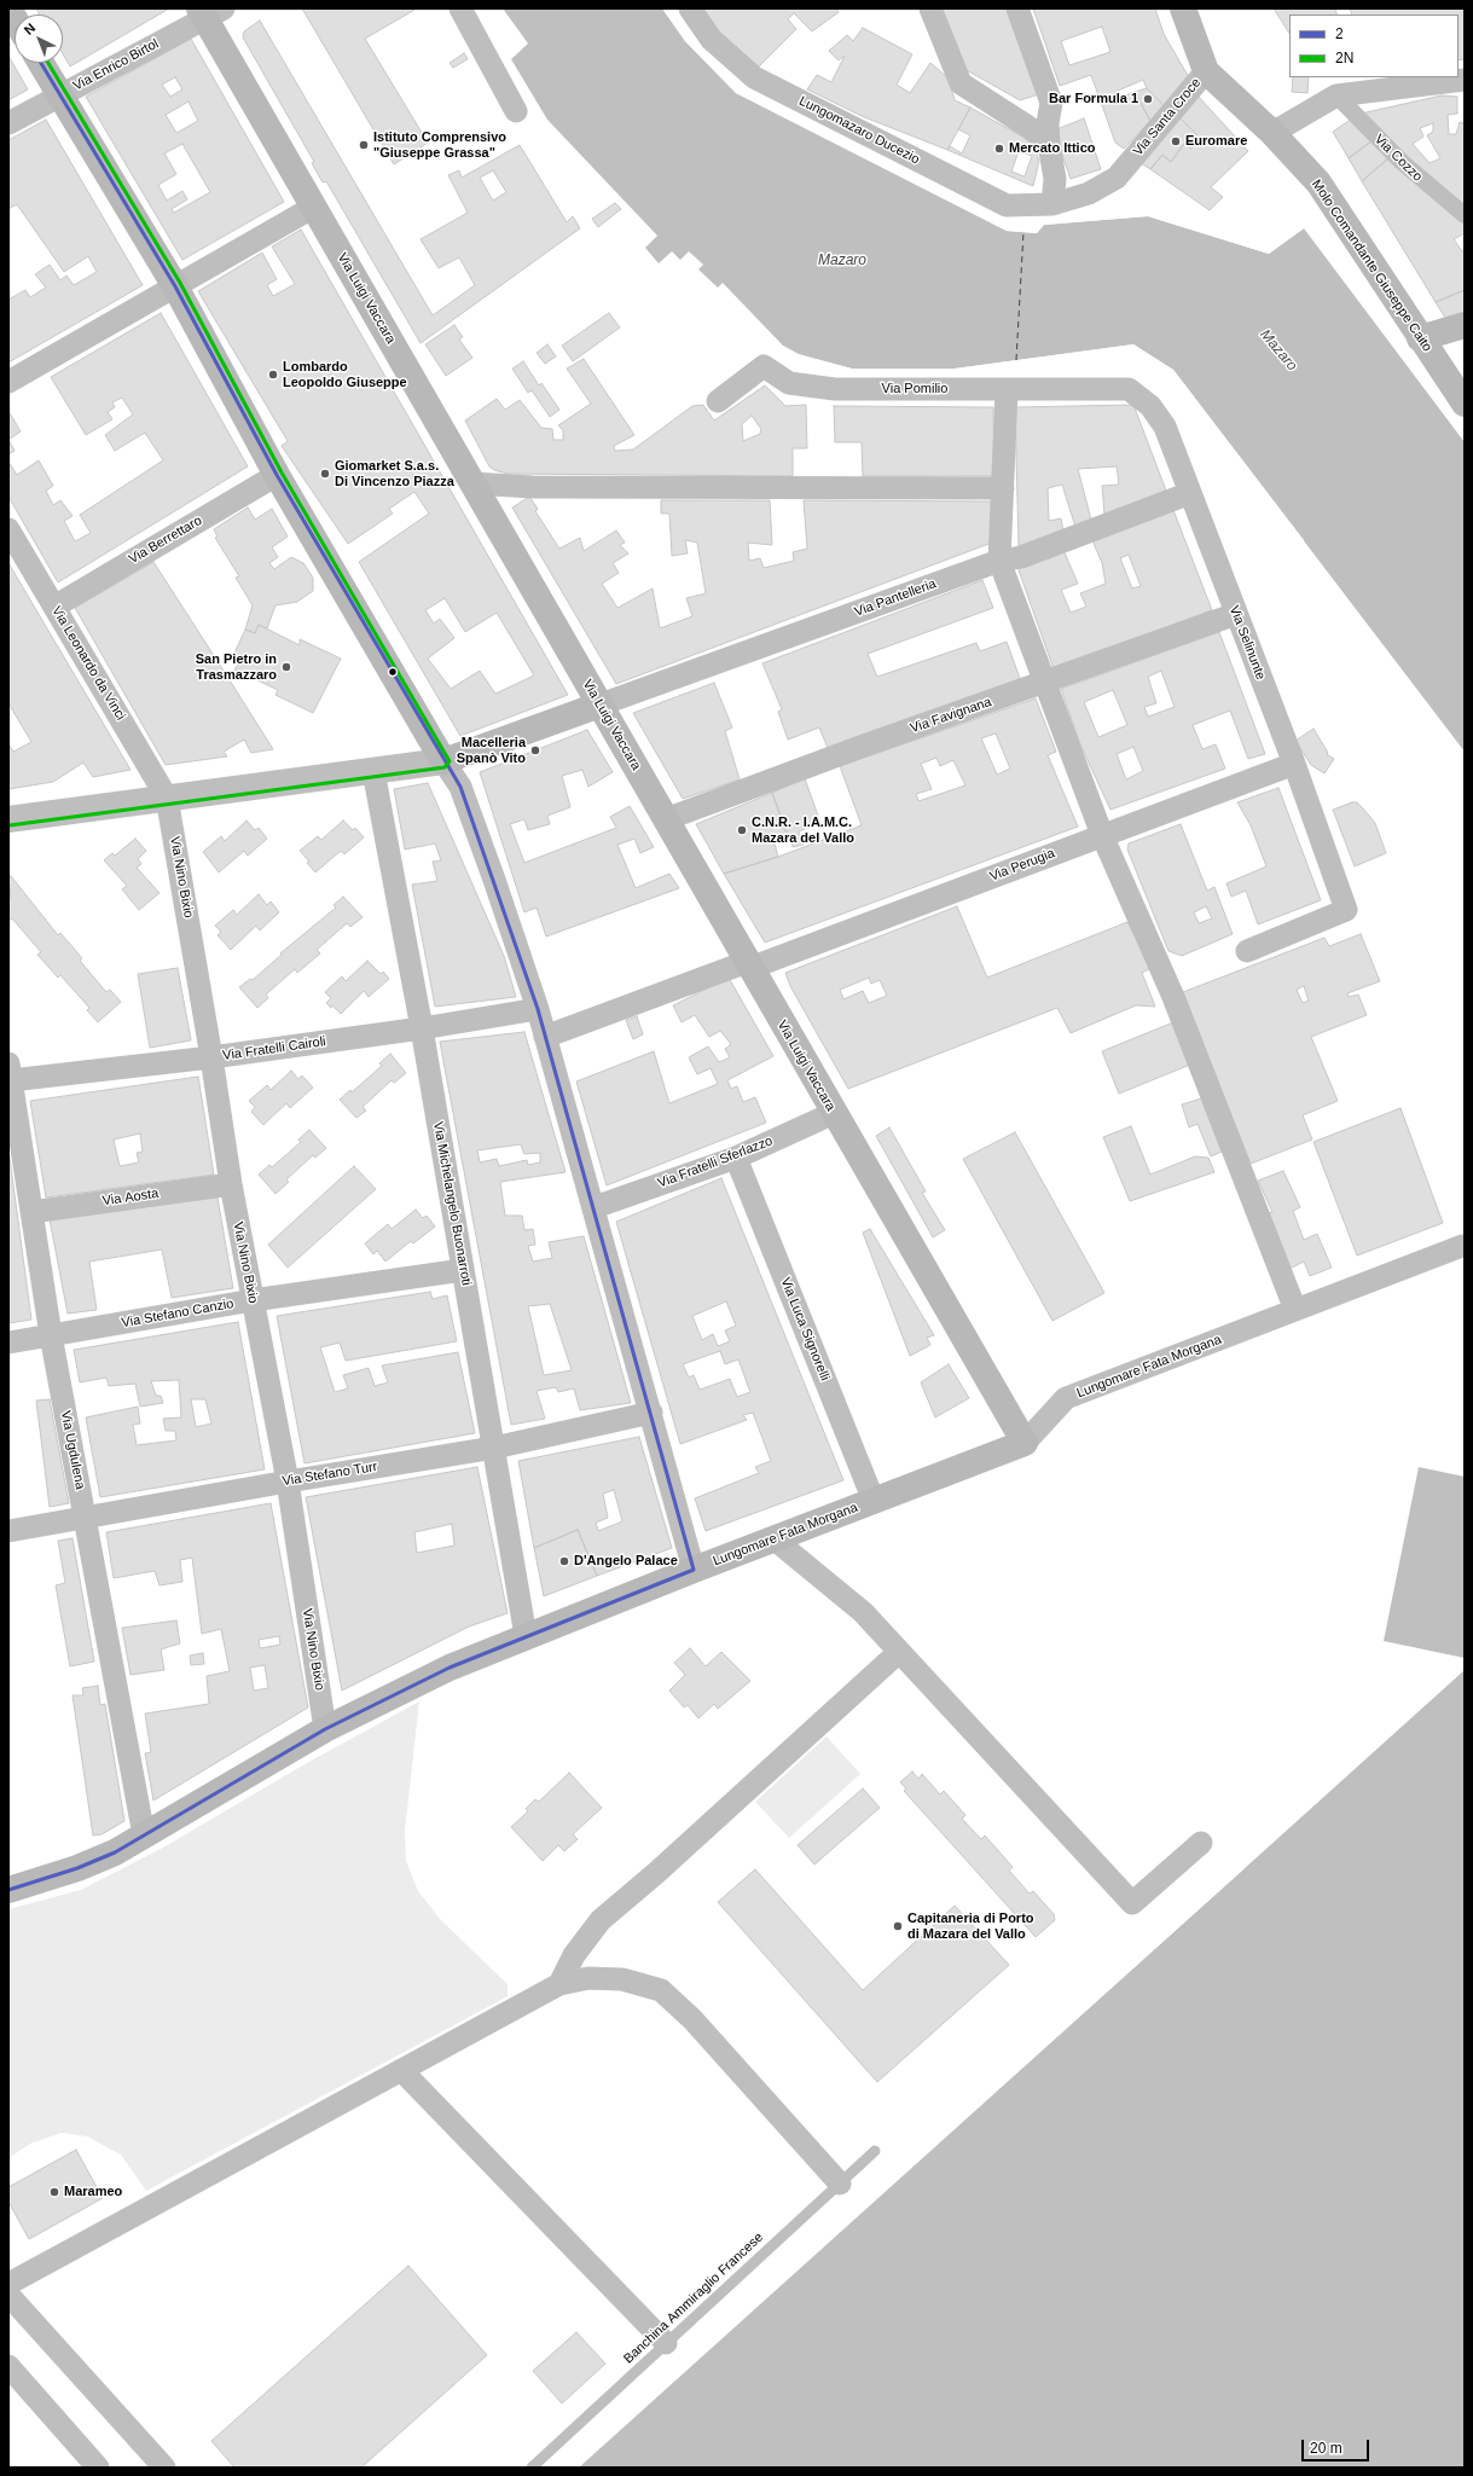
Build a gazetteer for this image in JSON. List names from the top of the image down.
{
  "streets": {
    "main road": ["Molo Comandante Giuseppe Caito", "Via Luigi Vaccara", "Lungomare Fata Morgana"],
    "street": [
      "Via Enrico Birtol",
      "Via Santa Croce",
      "Lungomazaro Ducezio",
      "Via Cozzo",
      "Via Pomilio",
      "Via Berrettaro",
      "Via Pantelleria",
      "Via Selinunte",
      "Via Leonardo da Vinci",
      "Via Favignana",
      "Via Perugia",
      "Via Nino Bixio",
      "Via Fratelli Cairoli",
      "Via Fratelli Sferlazzo",
      "Via Aosta",
      "Via Michelangelo Buonarroti",
      "Via Stefano Canzio",
      "Via Luca Signorelli",
      "Via Ugdulena",
      "Via Stefano Turr"
    ],
    "lane": ["Banchina Ammiraglio Francese"]
  },
  "crossings": [
    ["Via Enrico Birtol", "Via Luigi Vaccara"],
    ["Via Santa Croce", "Lungomazaro Ducezio"],
    ["Via Santa Croce", "Molo Comandante Giuseppe Caito"],
    ["Via Luigi Vaccara", "Via Pantelleria"],
    ["Via Luigi Vaccara", "Via Favignana"],
    ["Via Luigi Vaccara", "Via Perugia"],
    ["Via Luigi Vaccara", "Via Fratelli Sferlazzo"],
    ["Via Luigi Vaccara", "Lungomare Fata Morgana"],
    ["Via Pomilio", "Via Selinunte"],
    ["Via Berrettaro", "Via Leonardo da Vinci"],
    ["Via Pantelleria", "Via Selinunte"],
    ["Via Selinunte", "Via Favignana"],
    ["Via Selinunte", "Via Perugia"],
    ["Via Leonardo da Vinci", "Via Nino Bixio"],
    ["Via Nino Bixio", "Via Fratelli Cairoli"],
    ["Via Nino Bixio", "Via Aosta"],
    ["Via Nino Bixio", "Via Stefano Canzio"],
    ["Via Nino Bixio", "Lungomare Fata Morgana"],
    ["Via Nino Bixio", "Via Stefano Turr"],
    ["Via Fratelli Cairoli", "Via Michelangelo Buonarroti"],
    ["Via Fratelli Cairoli", "Via Ugdulena"],
    ["Via Fratelli Sferlazzo", "Via Luca Signorelli"],
    ["Via Aosta", "Via Ugdulena"],
    ["Via Michelangelo Buonarroti", "Via Stefano Canzio"],
    ["Via Michelangelo Buonarroti", "Lungomare Fata Morgana"],
    ["Via Michelangelo Buonarroti", "Via Stefano Turr"],
    ["Via Stefano Canzio", "Via Ugdulena"],
    ["Via Luca Signorelli", "Lungomare Fata Morgana"],
    ["Lungomare Fata Morgana", "Via Ugdulena"],
    ["Via Ugdulena", "Via Stefano Turr"]
  ],
  "water": ["Mazaro"],
  "places": [
    "Bar Formula 1",
    "Euromare",
    "Istituto Comprensivo \"Giuseppe Grassa\"",
    "Mercato Ittico",
    "Lombardo Leopoldo Giuseppe",
    "Giomarket S.a.s. Di Vincenzo Piazza",
    "San Pietro in Trasmazzaro",
    "Macelleria Spanò Vito",
    "C.N.R. - I.A.M.C. Mazara del Vallo",
    "D'Angelo Palace",
    "Capitaneria di Porto di Mazara del Vallo",
    "Marameo"
  ],
  "lines": ["transit line 2", "transit line 2N"],
  "legend": ["2", "2N"],
  "scale_bar": "20 m",
  "north": "top left"
}
